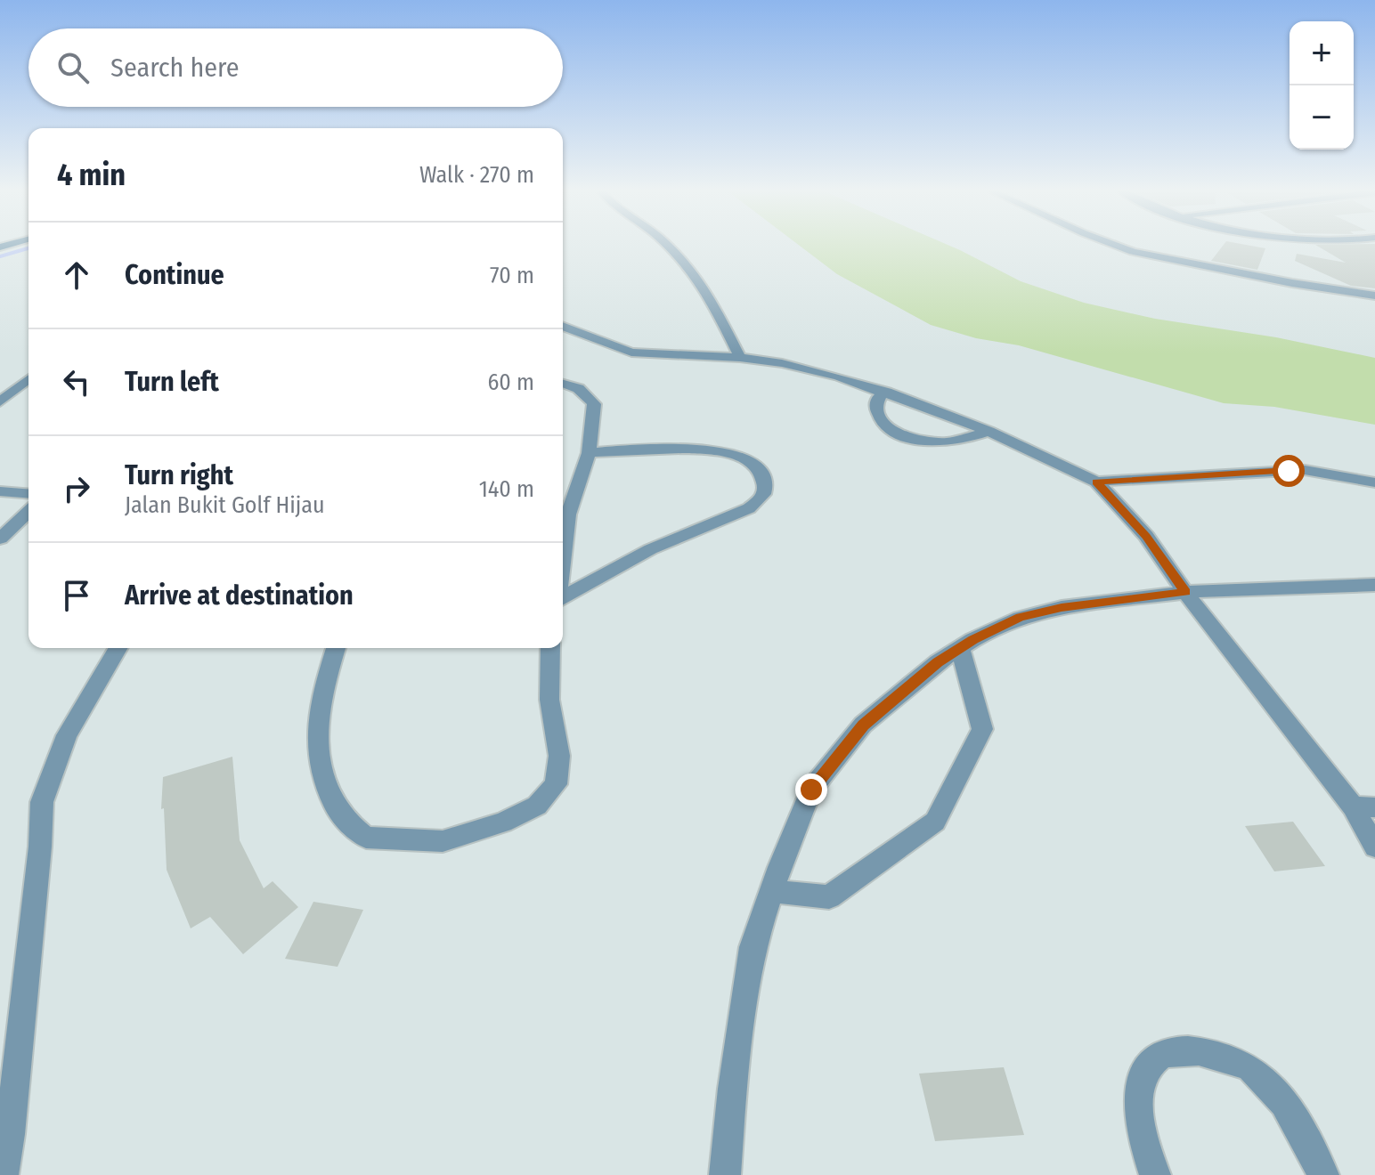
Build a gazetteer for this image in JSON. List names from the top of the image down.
{
  "page": {
    "map_buttons": ["+", "−"],
    "search": "Search here",
    "heading": ["4 min", "Walk · 270 m"],
    "list": [
      ["Continue", "70 m"],
      ["Turn left", "60 m"],
      ["Turn right", "Jalan Bukit Golf Hijau", "140 m"],
      "Arrive at destination"
    ]
  }
}
